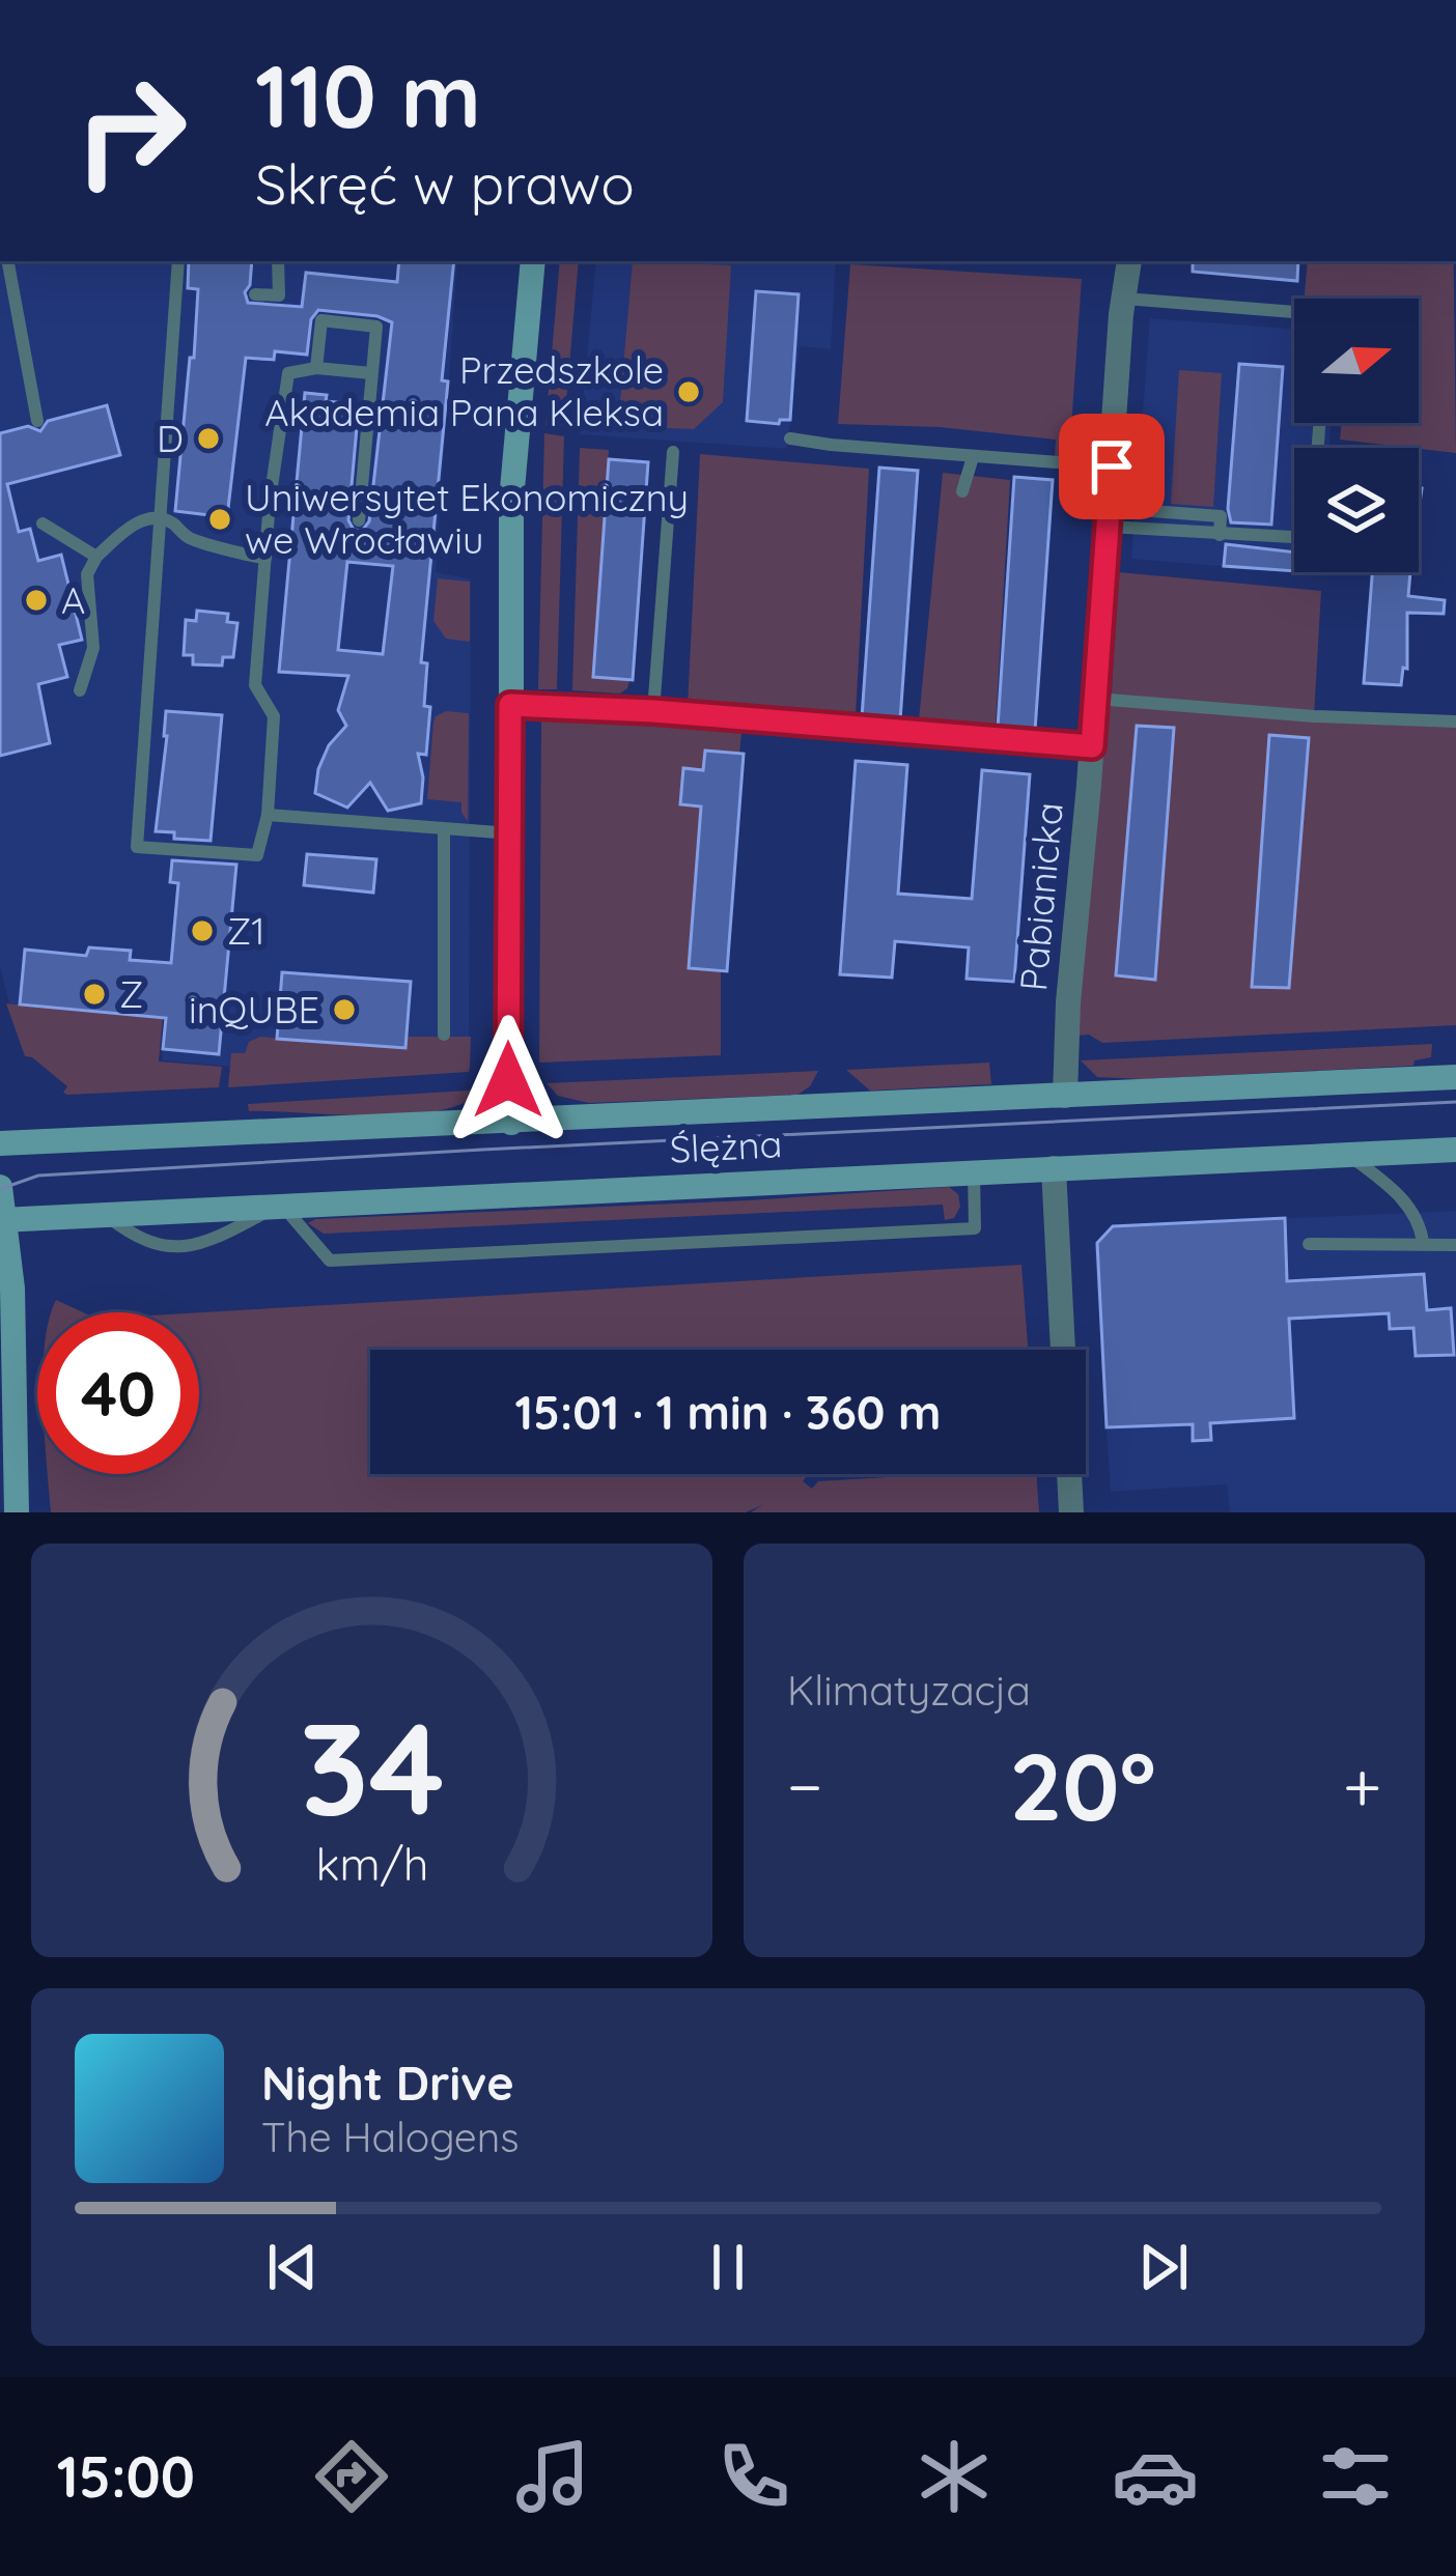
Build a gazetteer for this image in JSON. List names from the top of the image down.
{
  "streets": {
    "main road": ["Ślężna"],
    "street": ["Pabianicka"]
  },
  "crossings": [
    ["Pabianicka", "Ślężna"]
  ],
  "places": [
    "Przedszkole Akademia Pana Kleksa",
    "D",
    "Uniwersytet Ekonomiczny we Wrocławiu",
    "A",
    "Z1",
    "Z",
    "inQUBE"
  ],
  "north": "right",
  "page": {
    "turn": ["110 m", "Skręć w prawo"],
    "limit": "40",
    "trip": "15:01 · 1 min · 360 m",
    "tile": "Klimatyzacja",
    "heat": ["−", "20°", "+"],
    "song": ["Night Drive", "The Halogens"],
    "tabs": "15:00",
    "gauge": ["34", "km/h"]
  }
}
